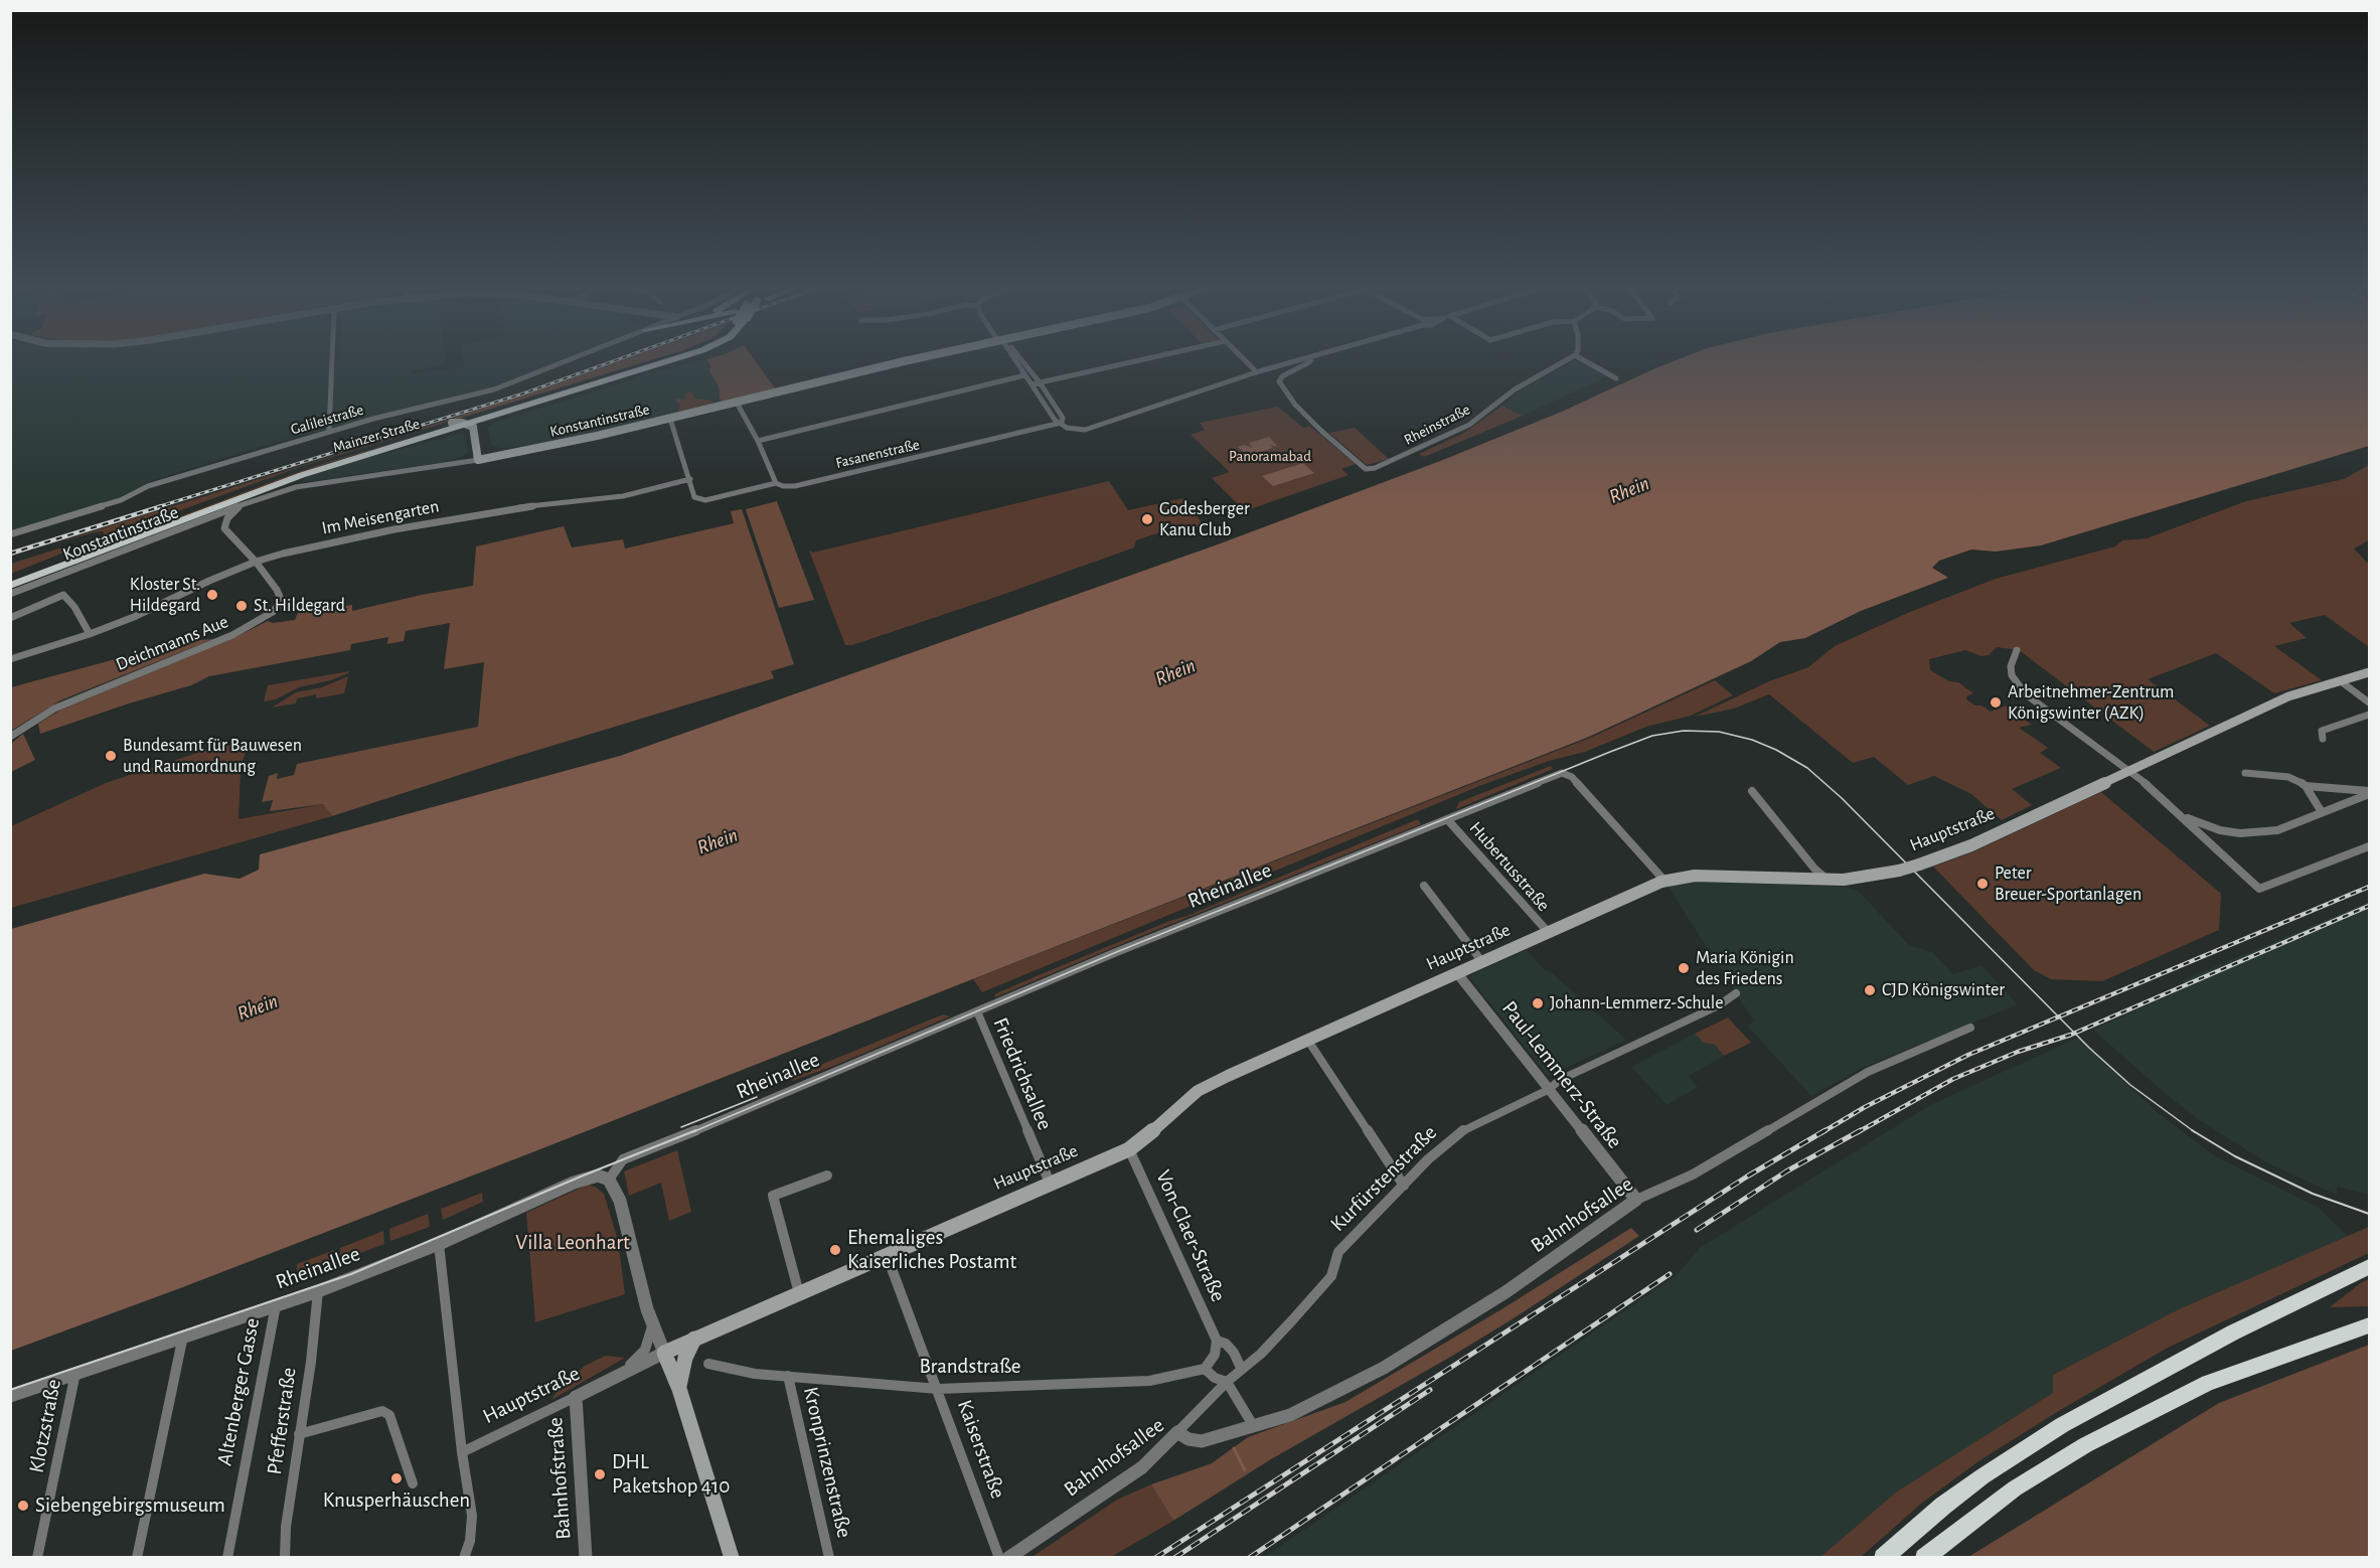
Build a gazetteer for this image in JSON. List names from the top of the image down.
{
  "streets": {
    "main road": ["Konstantinstraße", "Mainzer Straße", "Hauptstraße"],
    "street": [
      "Galileistraße",
      "Rheinstraße",
      "Fasanenstraße",
      "Im Meisengarten",
      "Deichmanns Aue",
      "Hubertusstraße",
      "Rheinallee",
      "Friedrichsallee",
      "Paul-Lemmerz-Straße",
      "Kurfürstenstraße",
      "Bahnhofsallee",
      "Von-Claer-Straße",
      "Brandstraße",
      "Altenberger Gasse",
      "Pfefferstraße",
      "Klotzstraße",
      "Kaiserstraße",
      "Kronprinzenstraße",
      "Bahnhofstraße"
    ]
  },
  "crossings": [
    ["Konstantinstraße", "Deichmanns Aue"],
    ["Fasanenstraße", "Im Meisengarten"],
    ["Im Meisengarten", "Deichmanns Aue"],
    ["Hauptstraße", "Hubertusstraße"],
    ["Hauptstraße", "Rheinallee"],
    ["Hauptstraße", "Friedrichsallee"],
    ["Hauptstraße", "Paul-Lemmerz-Straße"],
    ["Hauptstraße", "Von-Claer-Straße"],
    ["Hauptstraße", "Kaiserstraße"],
    ["Hauptstraße", "Bahnhofstraße"],
    ["Hubertusstraße", "Rheinallee"],
    ["Rheinallee", "Friedrichsallee"],
    ["Rheinallee", "Altenberger Gasse"],
    ["Rheinallee", "Pfefferstraße"],
    ["Rheinallee", "Klotzstraße"],
    ["Paul-Lemmerz-Straße", "Kurfürstenstraße"],
    ["Paul-Lemmerz-Straße", "Bahnhofsallee"],
    ["Kurfürstenstraße", "Bahnhofsallee"],
    ["Kurfürstenstraße", "Von-Claer-Straße"],
    ["Brandstraße", "Kaiserstraße"],
    ["Brandstraße", "Kronprinzenstraße"]
  ],
  "water": ["Rhein"],
  "parks": ["Panoramabad", "Villa Leonhart"],
  "places": [
    "Godesberger Kanu Club",
    "Kloster St. Hildegard",
    "St. Hildegard",
    "Arbeitnehmer-Zentrum Königswinter (AZK)",
    "Bundesamt für Bauwesen und Raumordnung",
    "Peter Breuer-Sportanlagen",
    "Maria Königin des Friedens",
    "CJD Königswinter",
    "Johann-Lemmerz-Schule",
    "Ehemaliges Kaiserliches Postamt",
    "DHL Paketshop 410",
    "Knusperhäuschen",
    "Siebengebirgsmuseum"
  ]
}
